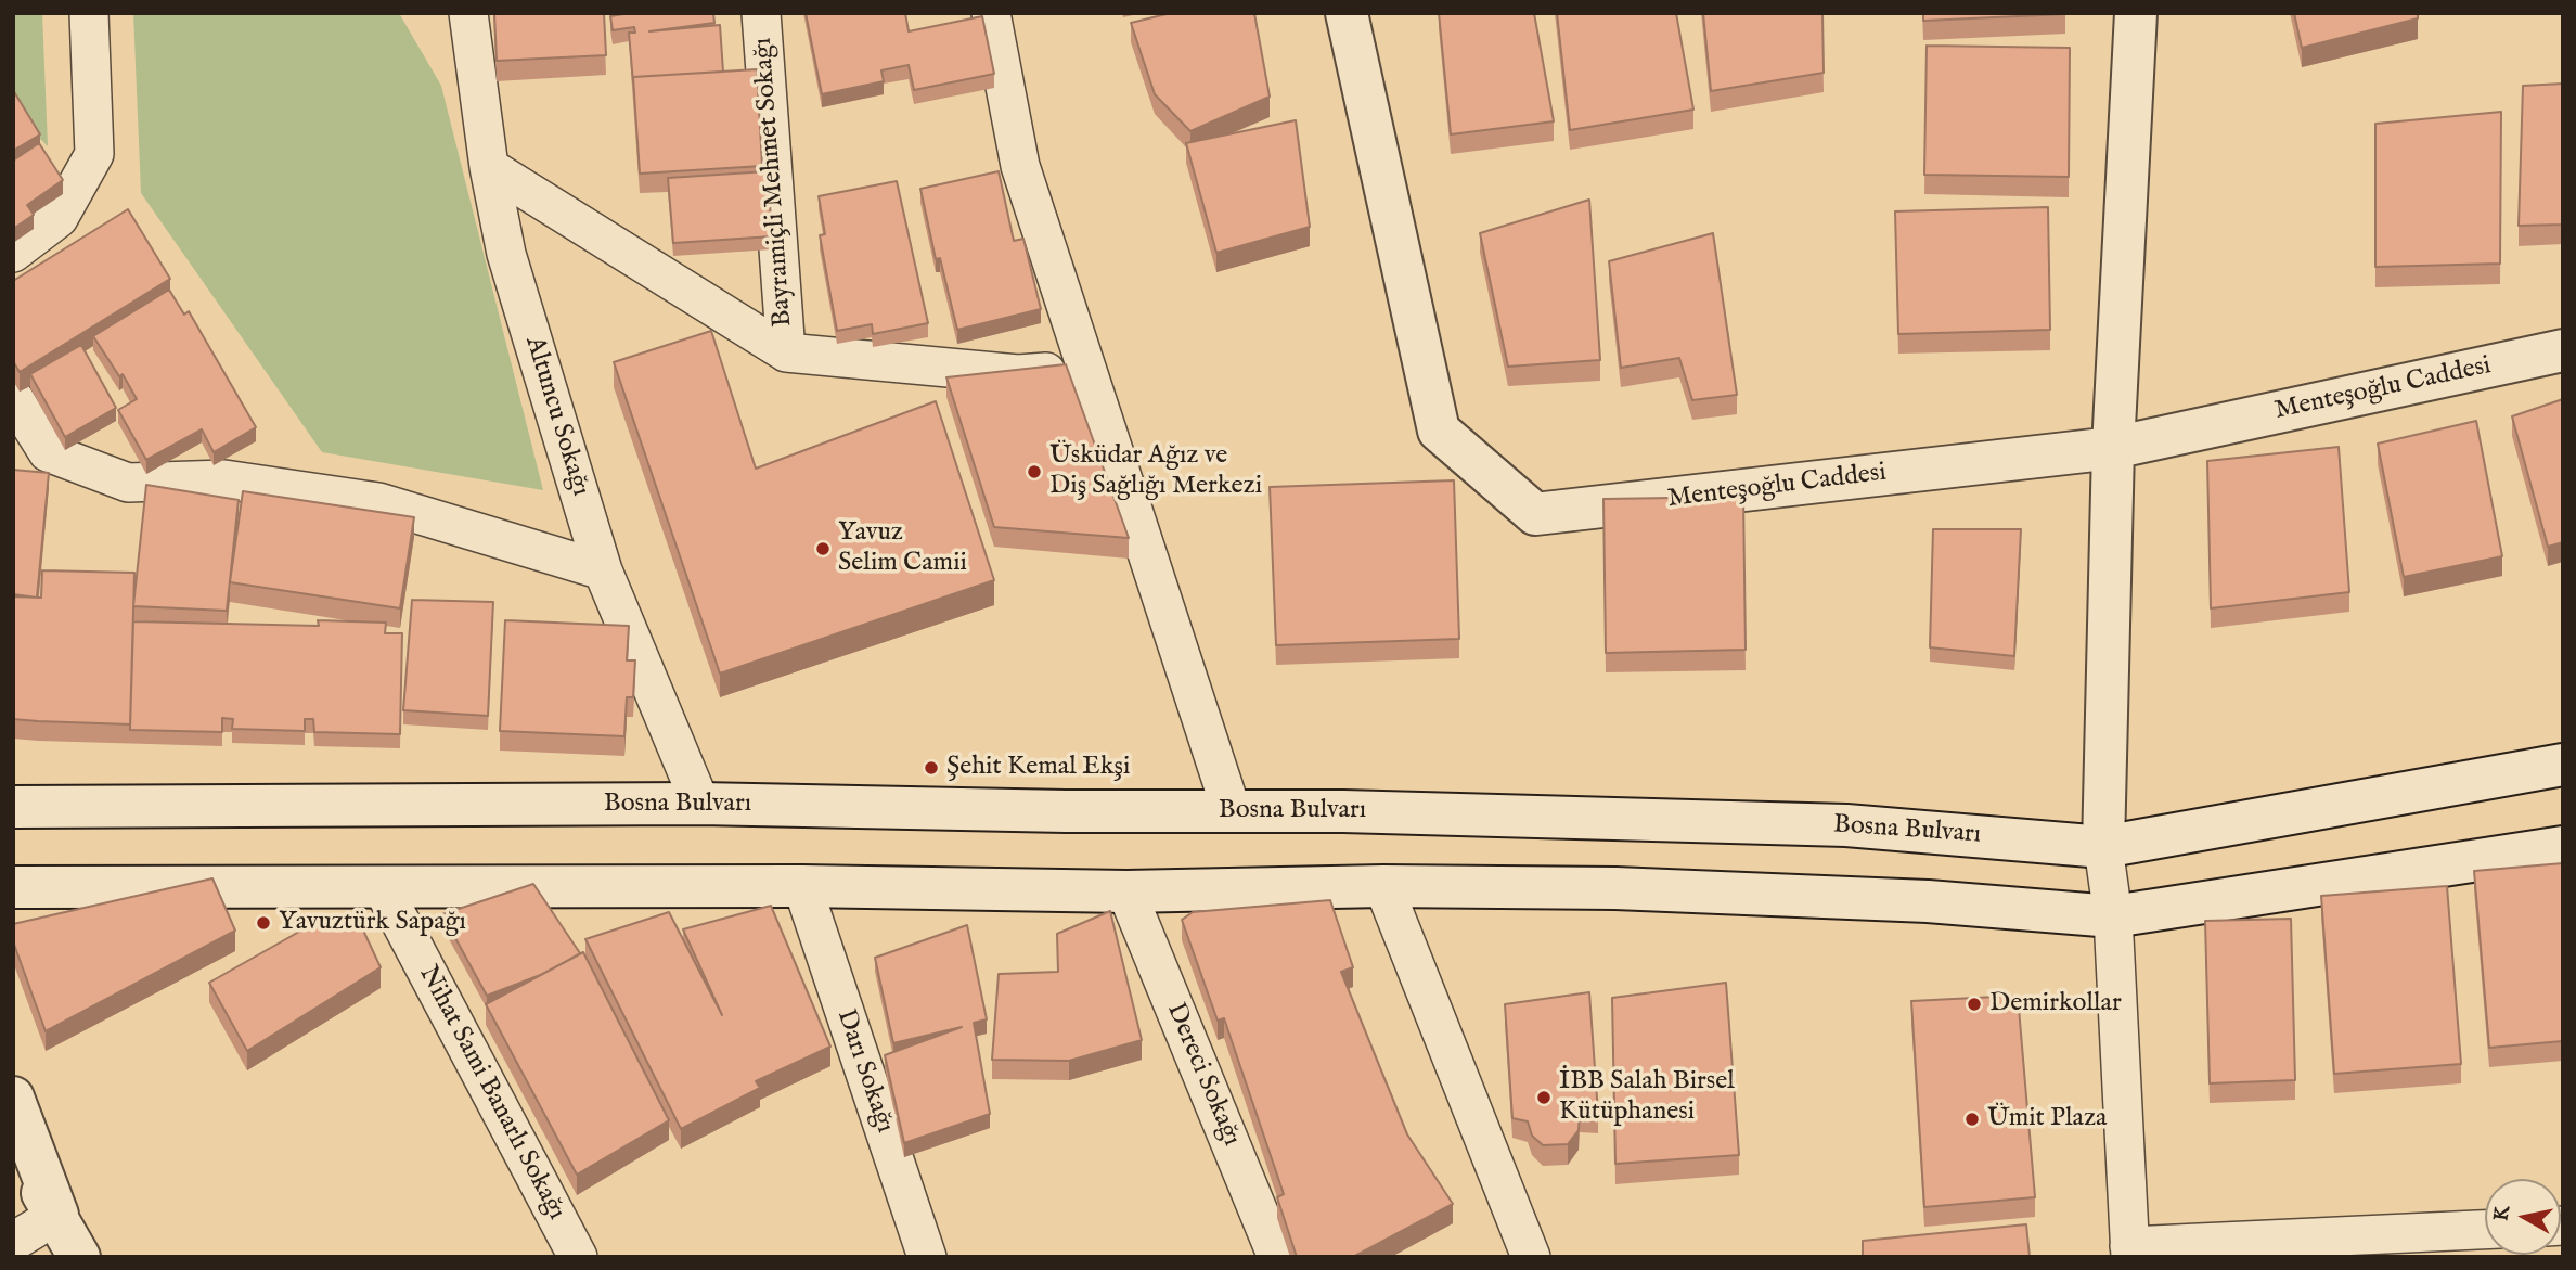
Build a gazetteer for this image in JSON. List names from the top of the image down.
{
  "streets": {
    "main road": ["Menteşoğlu Caddesi", "Bosna Bulvarı"],
    "street": [
      "Bayramiçli Mehmet Sokağı",
      "Altuncu Sokağı",
      "Darı Sokağı",
      "Dereci Sokağı",
      "Nihat Sami Banarlı Sokağı"
    ]
  },
  "crossings": [
    ["Altuncu Sokağı", "Bosna Bulvarı"]
  ],
  "places": [
    "Üsküdar Ağız ve Diş Sağlığı Merkezi",
    "Yavuz Selim Camii",
    "Şehit Kemal Ekşi",
    "Yavuztürk Sapağı",
    "Demirkollar",
    "İBB Salah Birsel Kütüphanesi",
    "Ümit Plaza"
  ],
  "north": "left"
}
